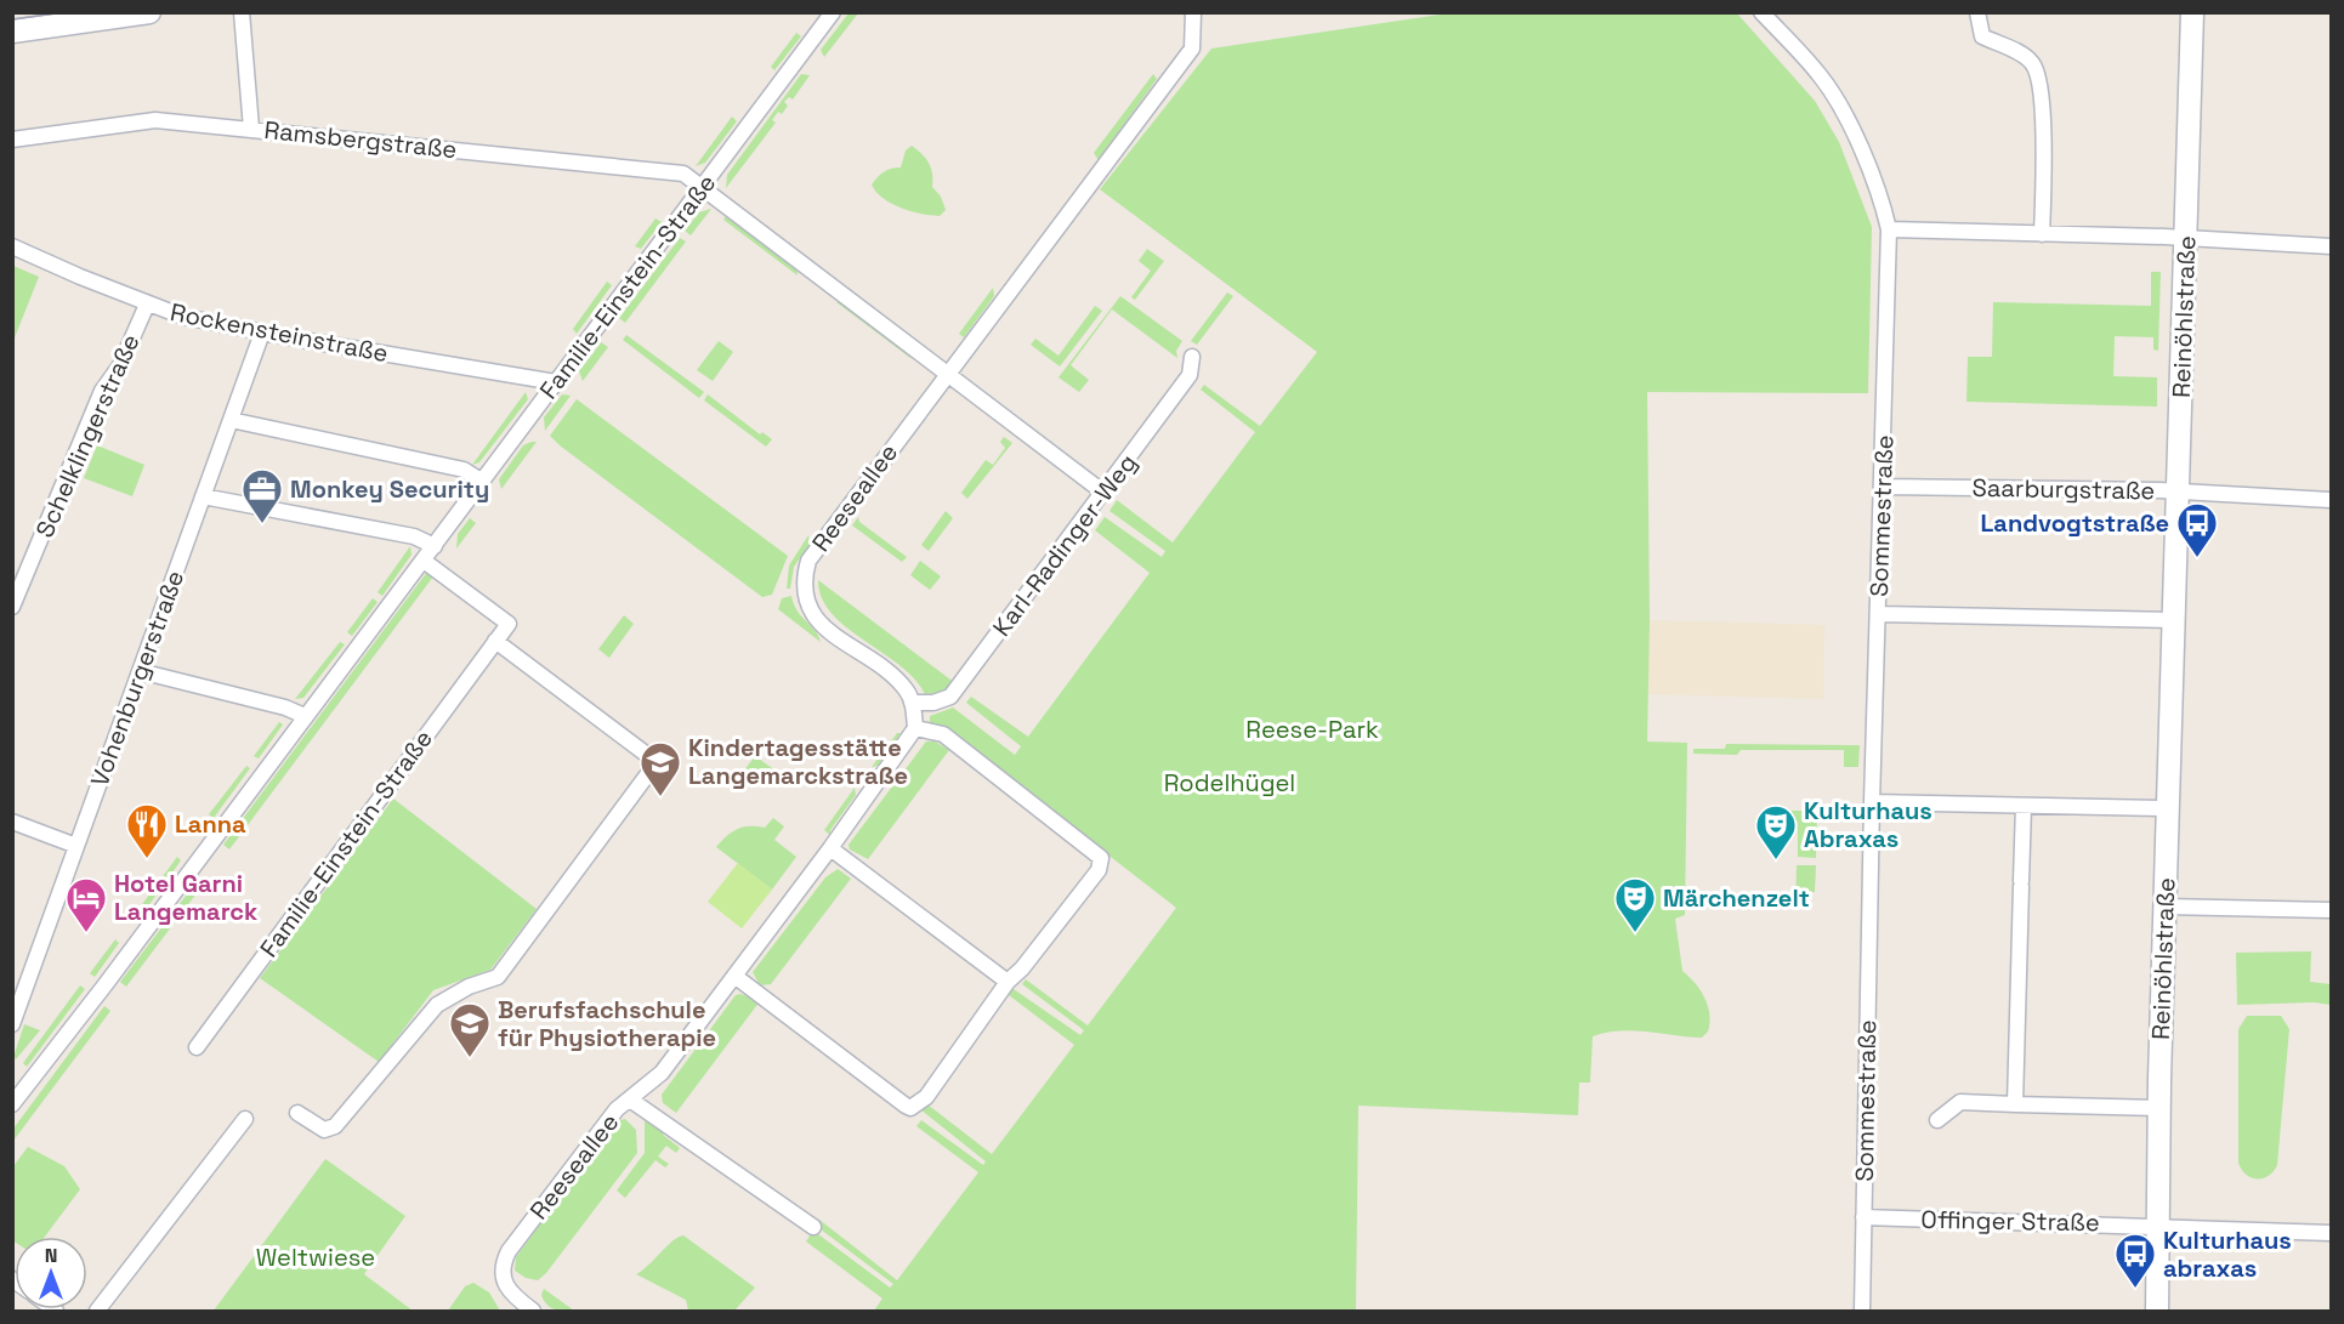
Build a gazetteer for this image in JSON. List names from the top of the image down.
{
  "streets": {
    "street": [
      "Ramsbergstraße",
      "Familie-Einstein-Straße",
      "Reinöhlstraße",
      "Rockensteinstraße",
      "Schelklingerstraße",
      "Saarburgstraße",
      "Reeseallee",
      "Sommestraße",
      "Karl-Radinger-Weg",
      "Vohenburgerstraße",
      "Offinger Straße"
    ]
  },
  "crossings": [
    ["Ramsbergstraße", "Familie-Einstein-Straße"],
    ["Ramsbergstraße", "Reeseallee"],
    ["Ramsbergstraße", "Karl-Radinger-Weg"],
    ["Familie-Einstein-Straße", "Rockensteinstraße"],
    ["Reinöhlstraße", "Saarburgstraße"],
    ["Reinöhlstraße", "Offinger Straße"],
    ["Rockensteinstraße", "Schelklingerstraße"],
    ["Rockensteinstraße", "Vohenburgerstraße"],
    ["Saarburgstraße", "Sommestraße"],
    ["Reeseallee", "Karl-Radinger-Weg"],
    ["Sommestraße", "Offinger Straße"]
  ],
  "parks": ["Reese-Park", "Rodelhügel", "Weltwiese"],
  "places": {
    "office": ["Monkey Security"],
    "bus stop": ["Landvogtstraße", "Kulturhaus abraxas"],
    "school or university": ["Kindertagesstätte Langemarckstraße", "Berufsfachschule für Physiotherapie"],
    "restaurant": ["Lanna"],
    "theatre": ["Kulturhaus Abraxas", "Märchenzelt"],
    "hotel": ["Hotel Garni Langemarck"]
  },
  "north": "top"
}
